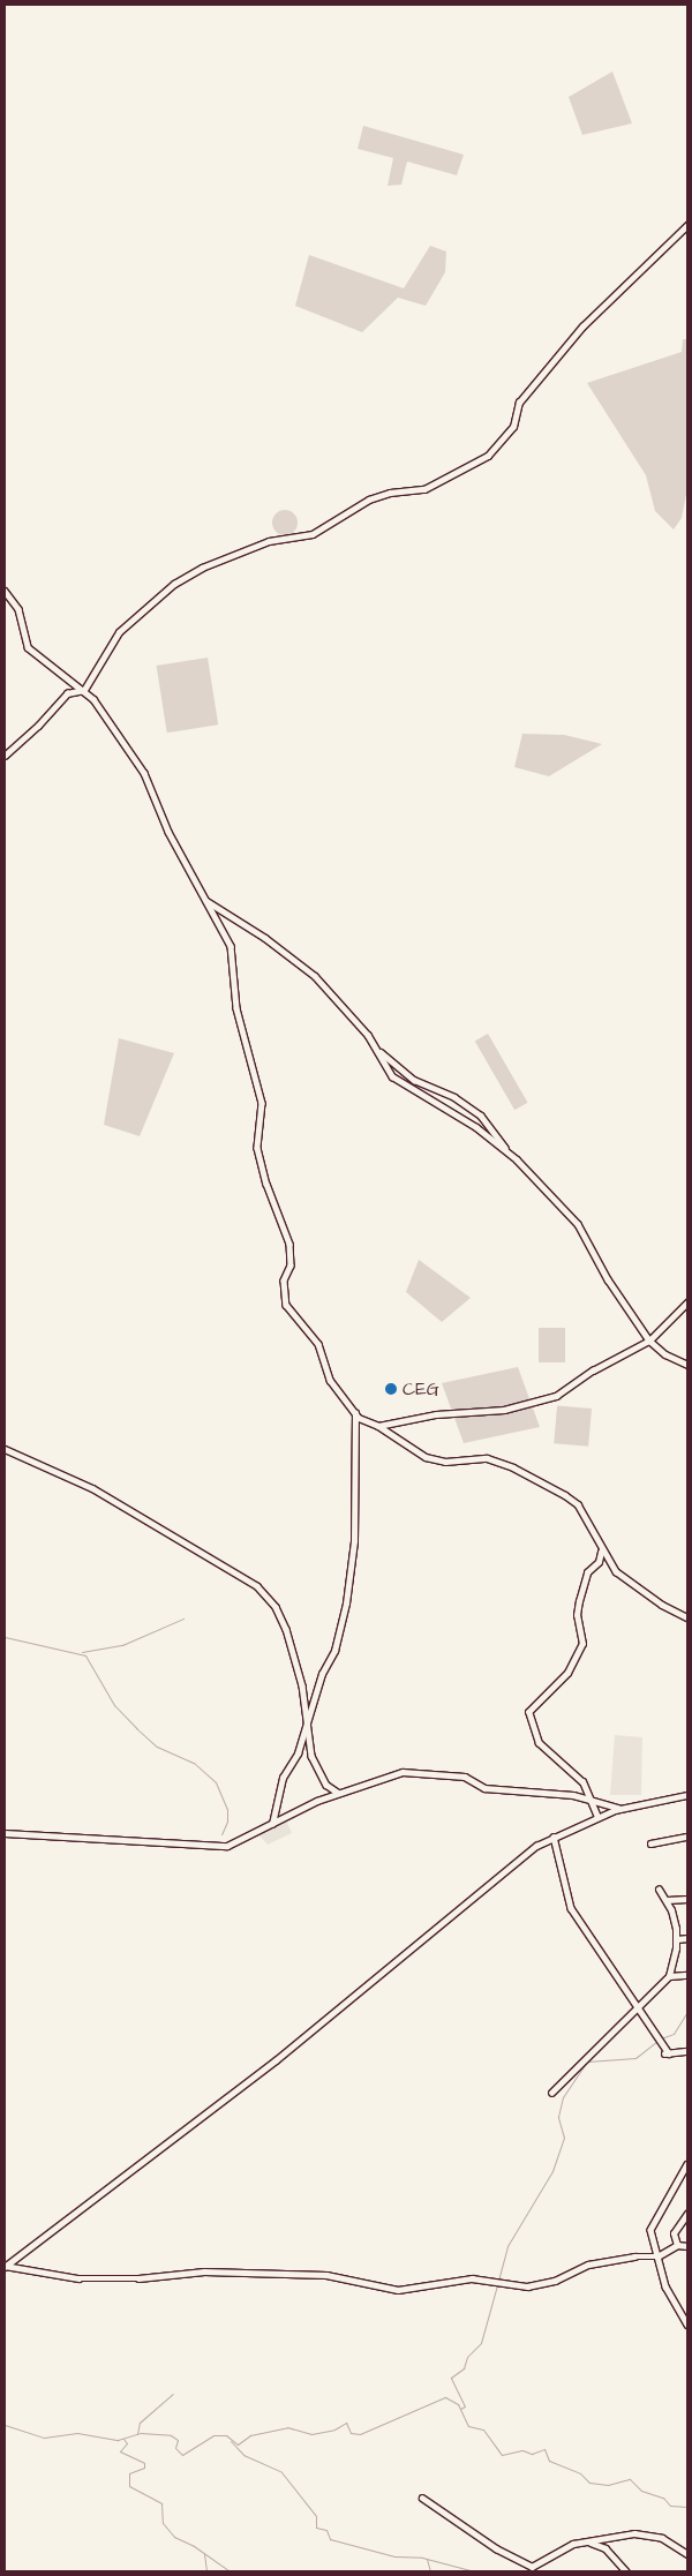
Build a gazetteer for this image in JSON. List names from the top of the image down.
{
  "places": ["CEG"]
}
